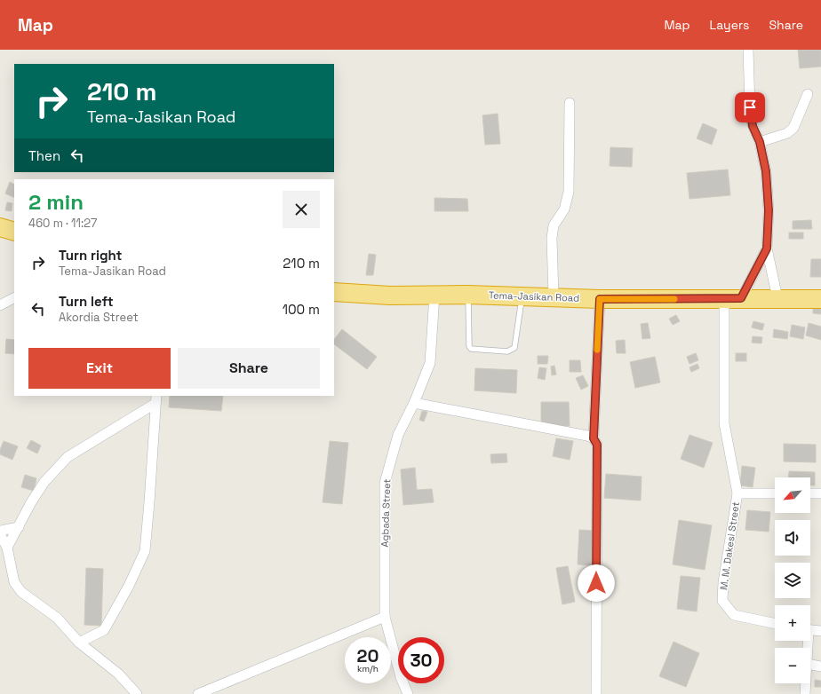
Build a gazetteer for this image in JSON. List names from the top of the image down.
{
  "streets": {
    "highway": ["Tema-Jasikan Road"],
    "street": ["Agbada Street", "M. M. Dakesi Street"]
  },
  "crossings": [
    ["Tema-Jasikan Road", "Agbada Street"],
    ["Tema-Jasikan Road", "M. M. Dakesi Street"]
  ],
  "north": "bottom left",
  "page": {
    "header": "Map",
    "nav": ["Map", "Layers", "Share"],
    "turn": ["210 m", "Tema-Jasikan Road"],
    "then": "Then",
    "heading": ["2 min", "460 m · 11:27"],
    "list": [
      {
        "name": "Turn right",
        "note": "Tema-Jasikan Road",
        "value": "210 m"
      },
      {
        "name": "Turn left",
        "note": "Akordia Street",
        "value": "100 m"
      }
    ],
    "buttons": ["Exit", "Share"],
    "map_buttons": ["+", "−"],
    "speed": "20 km/h",
    "limit": "30"
  }
}
